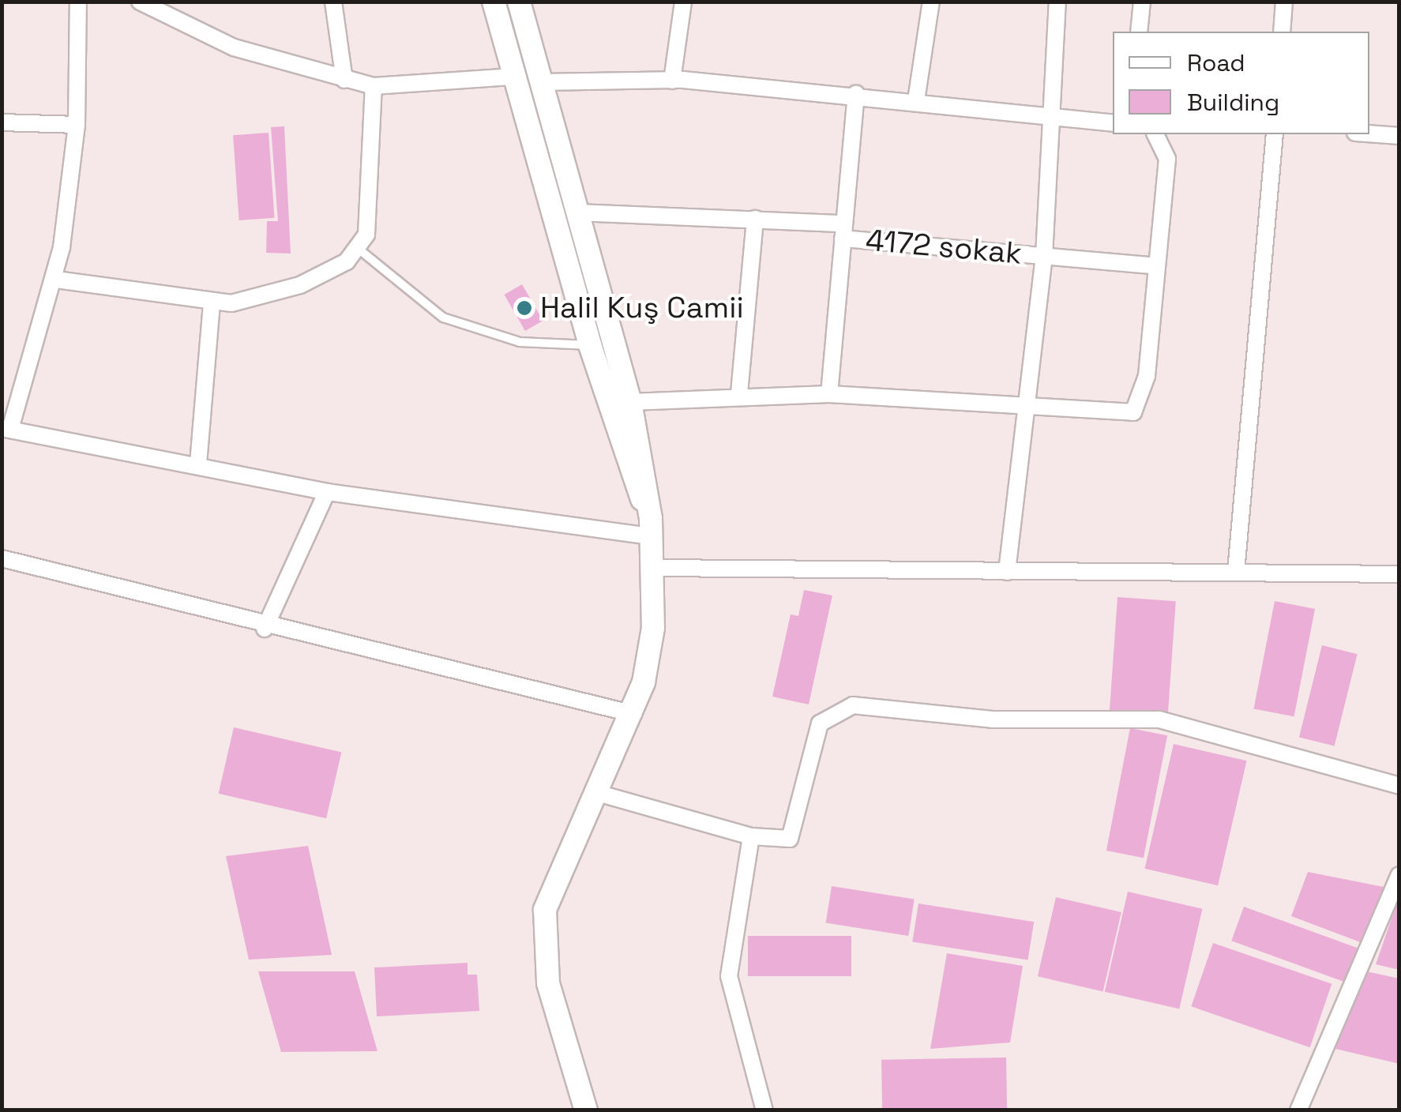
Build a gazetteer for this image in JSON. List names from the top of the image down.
{
  "streets": {
    "street": ["4172 sokak"]
  },
  "places": ["Halil Kuş Camii"],
  "legend": ["Road", "Building"]
}
